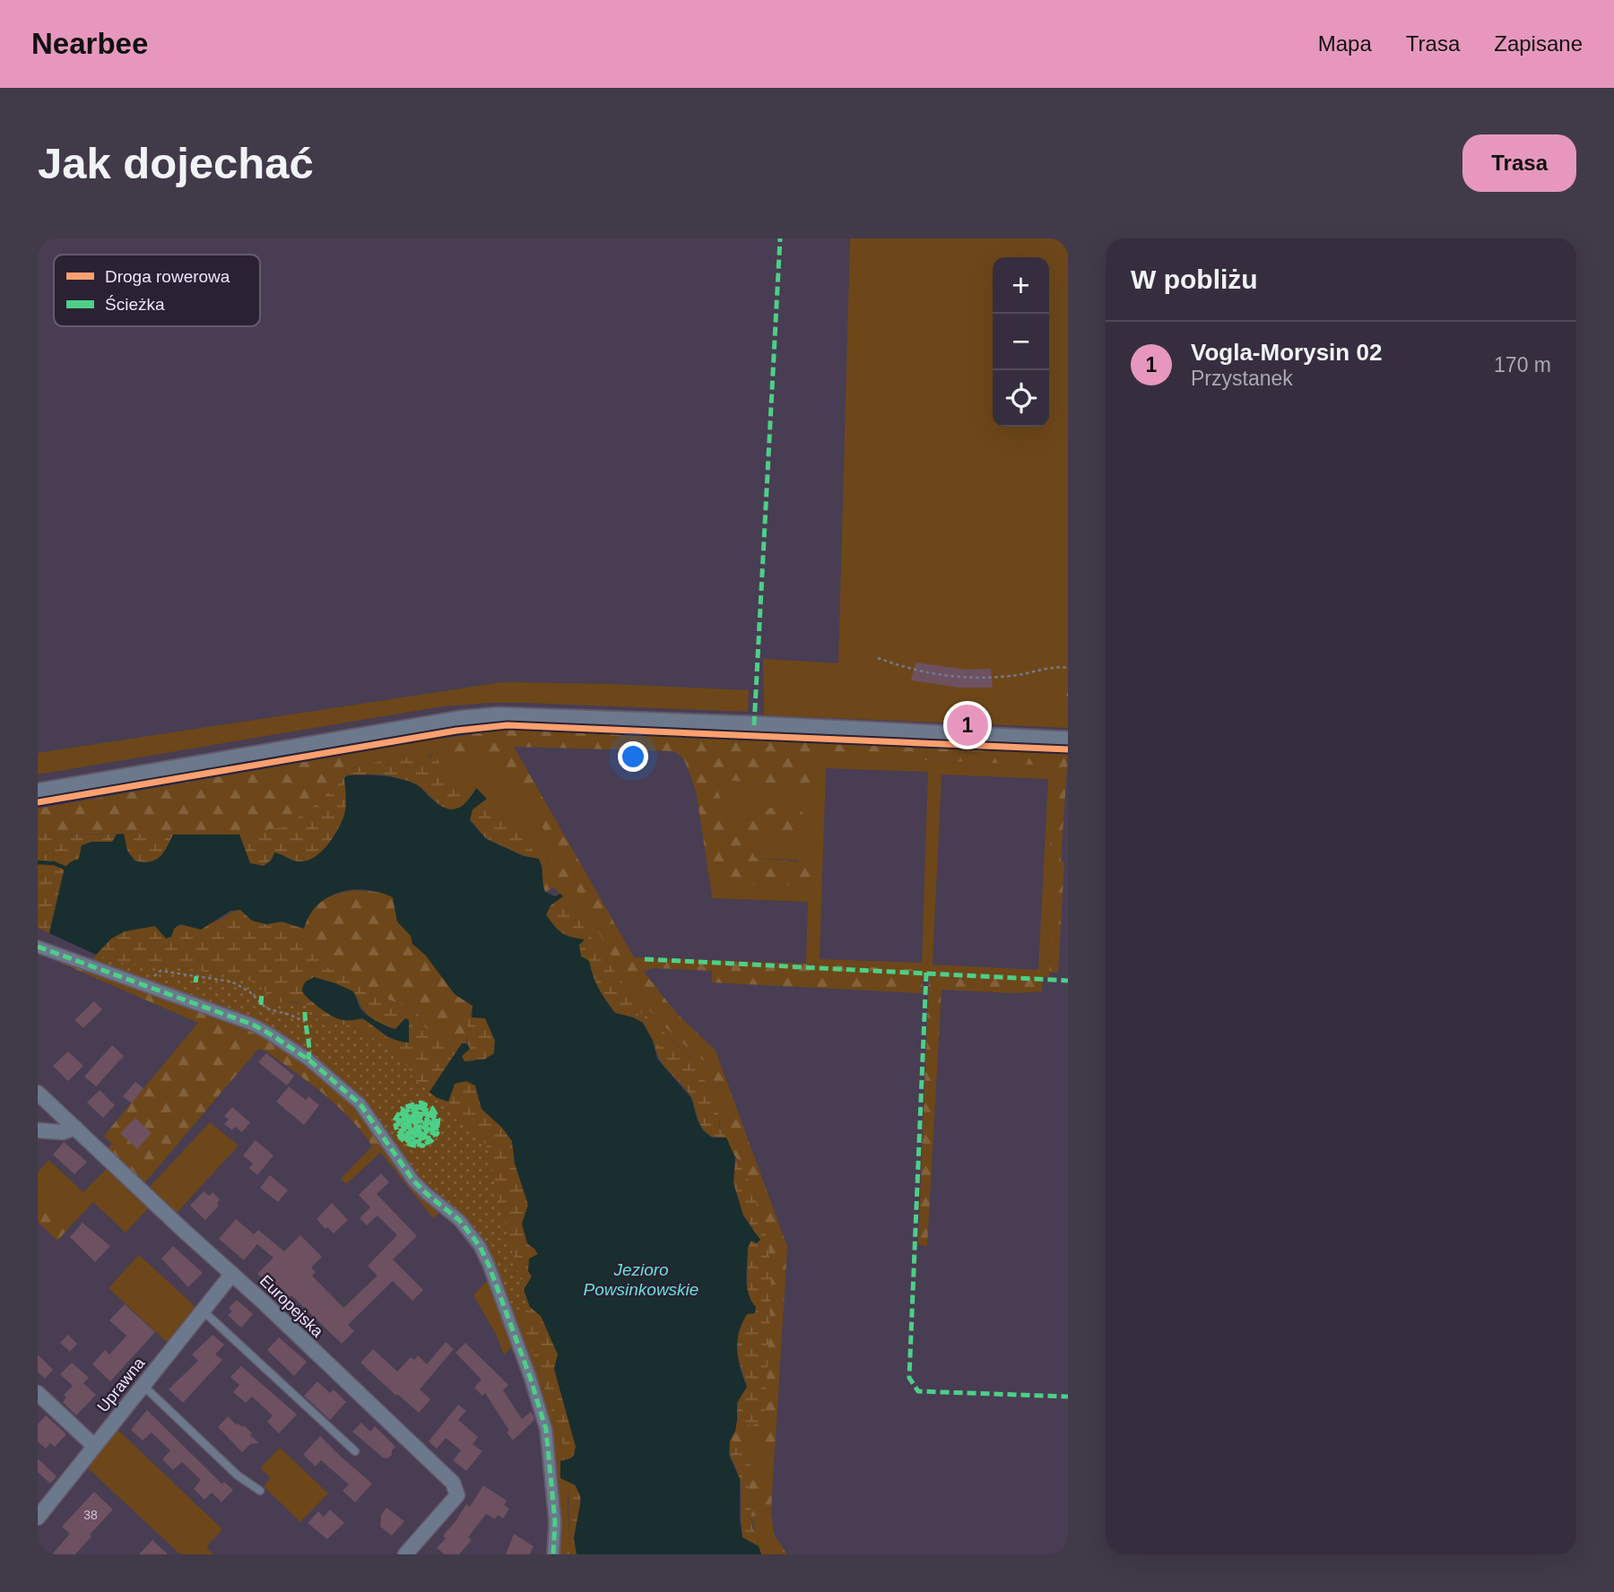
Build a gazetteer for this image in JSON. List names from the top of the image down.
{
  "streets": {
    "street": ["Europejska", "Uprawna"]
  },
  "crossings": [
    ["Europejska", "Uprawna"]
  ],
  "water": ["Jezioro Powsinkowskie"],
  "house_numbers": ["38"],
  "legend": ["Droga rowerowa", "Ścieżka"],
  "page": {
    "header": "Nearbee",
    "nav": ["Mapa", "Trasa", "Zapisane"],
    "buttons": "Trasa",
    "title": "Jak dojechać",
    "heading": "W pobliżu",
    "map_buttons": ["+", "−"],
    "list": [
      {
        "mark": "1",
        "name": "Vogla-Morysin 02",
        "note": "Przystanek",
        "value": "170 m"
      }
    ],
    "pins": "1"
  }
}
